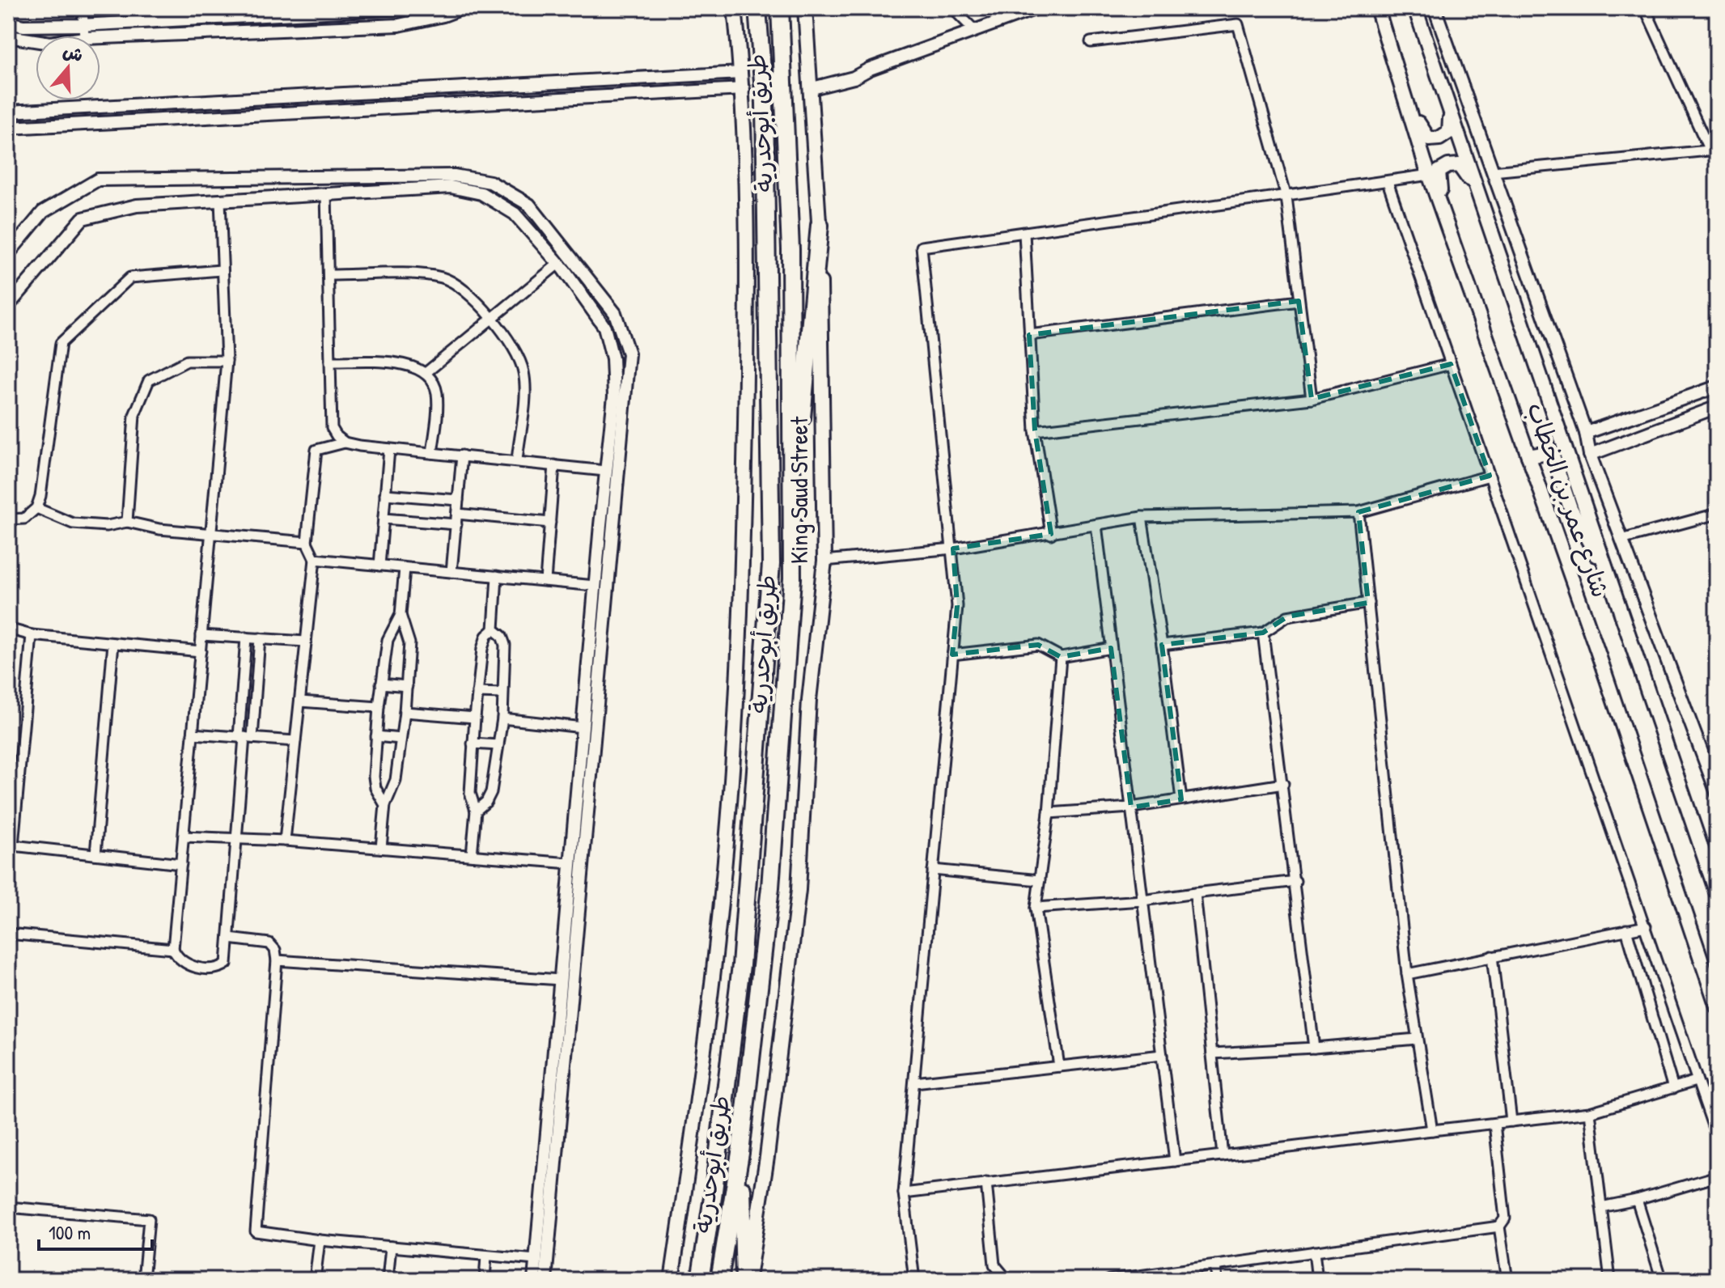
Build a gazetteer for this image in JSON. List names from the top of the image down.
{
  "streets": {
    "highway": ["طريق أبوحدرية"],
    "main road": ["King Saud Street", "شارع عمر بن الخطاب"]
  },
  "scale_bar": "100 m",
  "north": "top"
}
